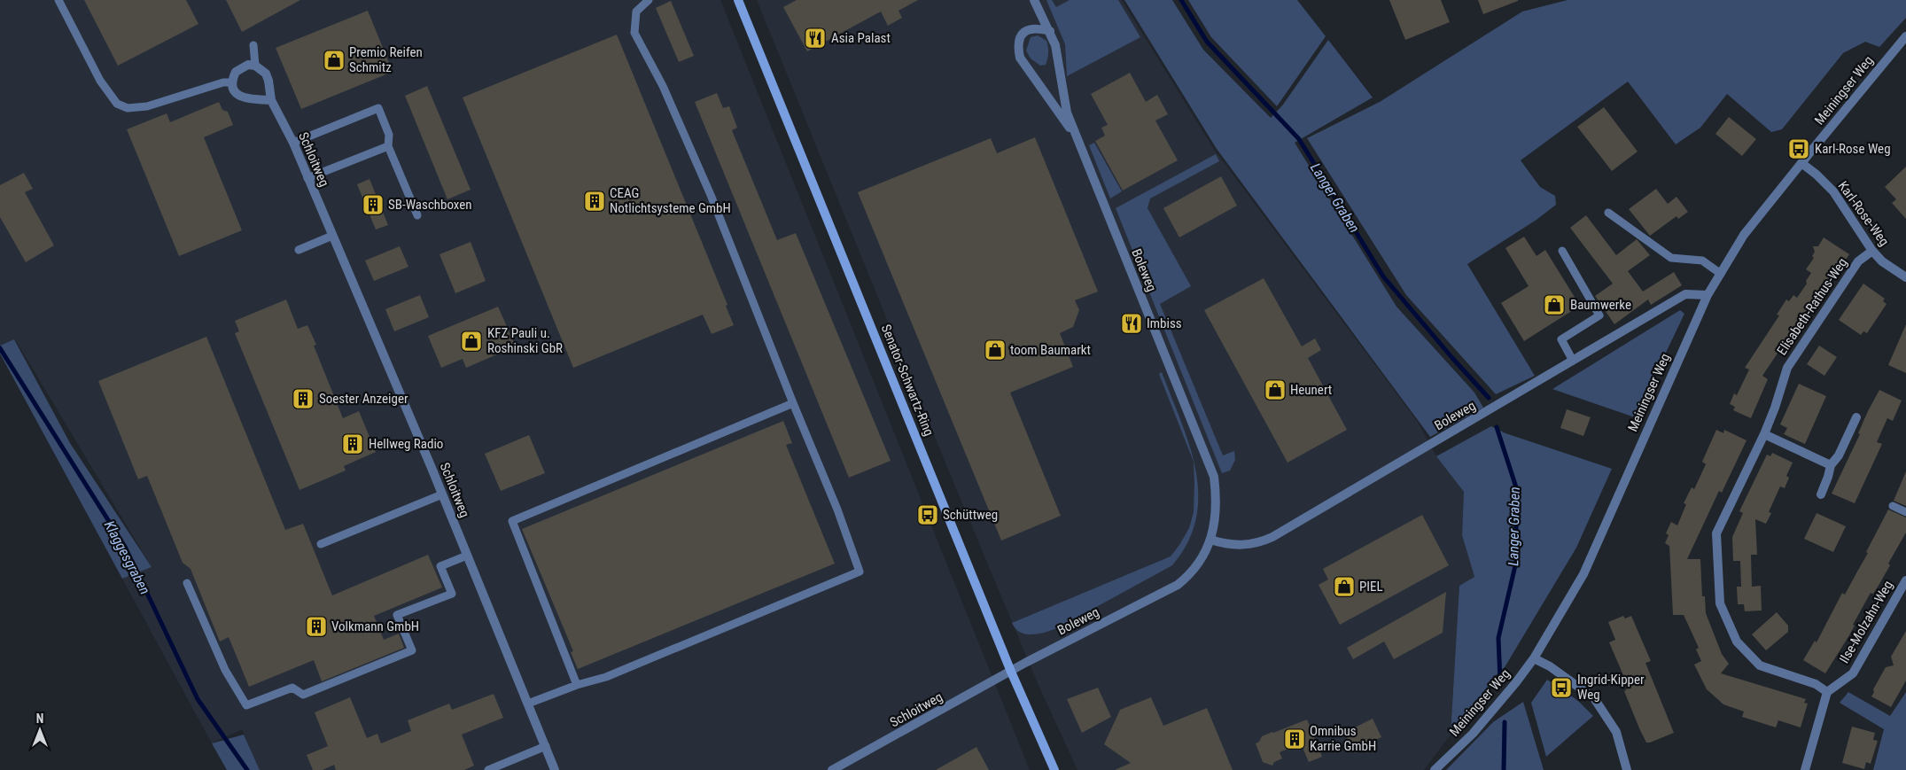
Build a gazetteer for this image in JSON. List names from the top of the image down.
{
  "streets": {
    "main road": ["Senator-Schwartz-Ring"],
    "street": [
      "Meiningser Weg",
      "Schloitweg",
      "Karl-Rose-Weg",
      "Boleweg",
      "Elisabeth-Rathus-Weg",
      "Ilse-Molzahn-Weg"
    ]
  },
  "crossings": [
    ["Meiningser Weg", "Karl-Rose-Weg"],
    ["Meiningser Weg", "Boleweg"],
    ["Schloitweg", "Boleweg"],
    ["Schloitweg", "Senator-Schwartz-Ring"],
    ["Karl-Rose-Weg", "Elisabeth-Rathus-Weg"],
    ["Boleweg", "Senator-Schwartz-Ring"],
    ["Elisabeth-Rathus-Weg", "Ilse-Molzahn-Weg"]
  ],
  "water": ["Langer Graben", "Klaggesgraben"],
  "places": {
    "restaurant": ["Asia Palast", "Imbiss"],
    "shop": [
      "Premio Reifen Schmitz",
      "Baumwerke",
      "KFZ Pauli u. Roshinski GbR",
      "toom Baumarkt",
      "Heunert",
      "PIEL"
    ],
    "bus stop": ["Karl-Rose Weg", "Schüttweg", "Ingrid-Kipper Weg"],
    "building": [
      "CEAG Notlichtsysteme GmbH",
      "SB-Waschboxen",
      "Soester Anzeiger",
      "Hellweg Radio",
      "Volkmann GmbH",
      "Omnibus Karrie GmbH"
    ]
  },
  "north": "top"
}
